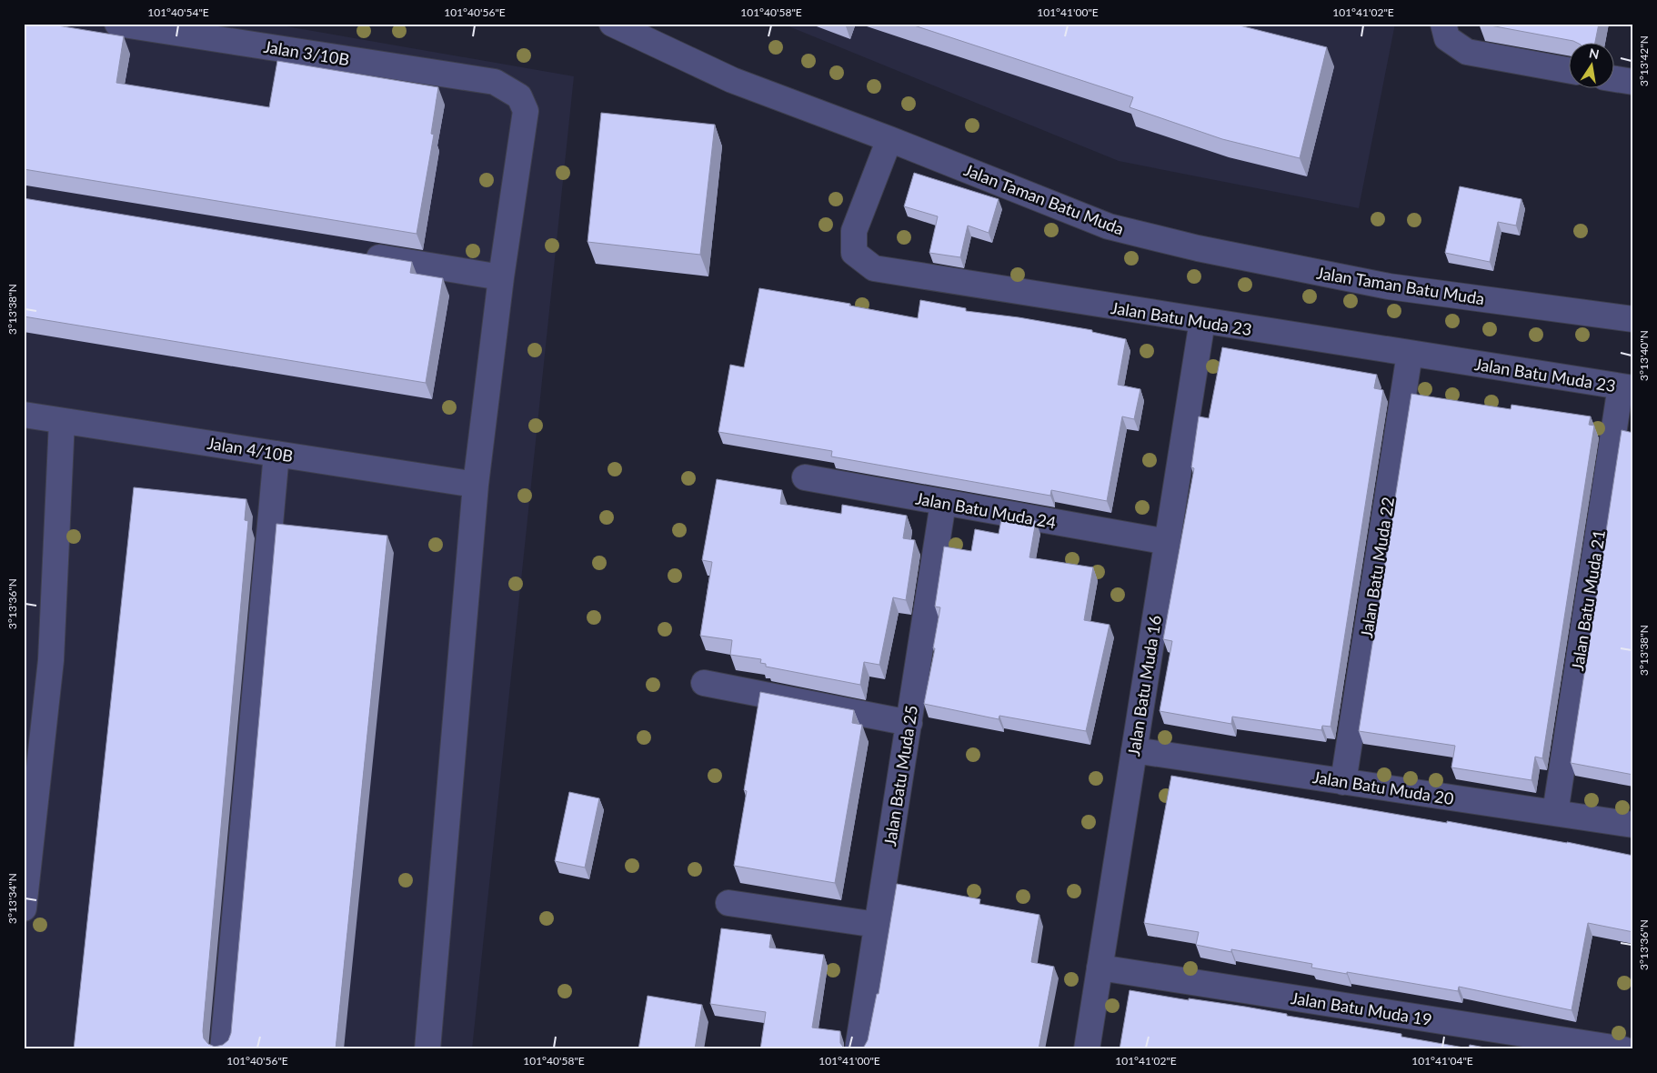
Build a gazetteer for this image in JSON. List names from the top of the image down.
{
  "streets": {
    "street": [
      "Jalan 3/10B",
      "Jalan Taman Batu Muda",
      "Jalan Batu Muda 23",
      "Jalan 4/10B",
      "Jalan Batu Muda 24",
      "Jalan Batu Muda 22",
      "Jalan Batu Muda 21",
      "Jalan Batu Muda 16",
      "Jalan Batu Muda 25",
      "Jalan Batu Muda 20",
      "Jalan Batu Muda 19"
    ]
  },
  "crossings": [
    ["Jalan Taman Batu Muda", "Jalan Batu Muda 23"],
    ["Jalan Batu Muda 23", "Jalan Batu Muda 22"],
    ["Jalan Batu Muda 23", "Jalan Batu Muda 21"],
    ["Jalan Batu Muda 23", "Jalan Batu Muda 16"],
    ["Jalan Batu Muda 24", "Jalan Batu Muda 16"],
    ["Jalan Batu Muda 24", "Jalan Batu Muda 25"],
    ["Jalan Batu Muda 22", "Jalan Batu Muda 20"],
    ["Jalan Batu Muda 21", "Jalan Batu Muda 20"],
    ["Jalan Batu Muda 16", "Jalan Batu Muda 20"],
    ["Jalan Batu Muda 16", "Jalan Batu Muda 19"]
  ],
  "north": "top",
  "coordinates": [
    "101°40'54\"E",
    "101°40'56\"E",
    "101°40'58\"E",
    "101°41'00\"E",
    "101°41'02\"E",
    "3°13'42\"N",
    "3°13'38\"N",
    "3°13'40\"N",
    "3°13'36\"N",
    "3°13'34\"N",
    "101°41'04\"E"
  ]
}
